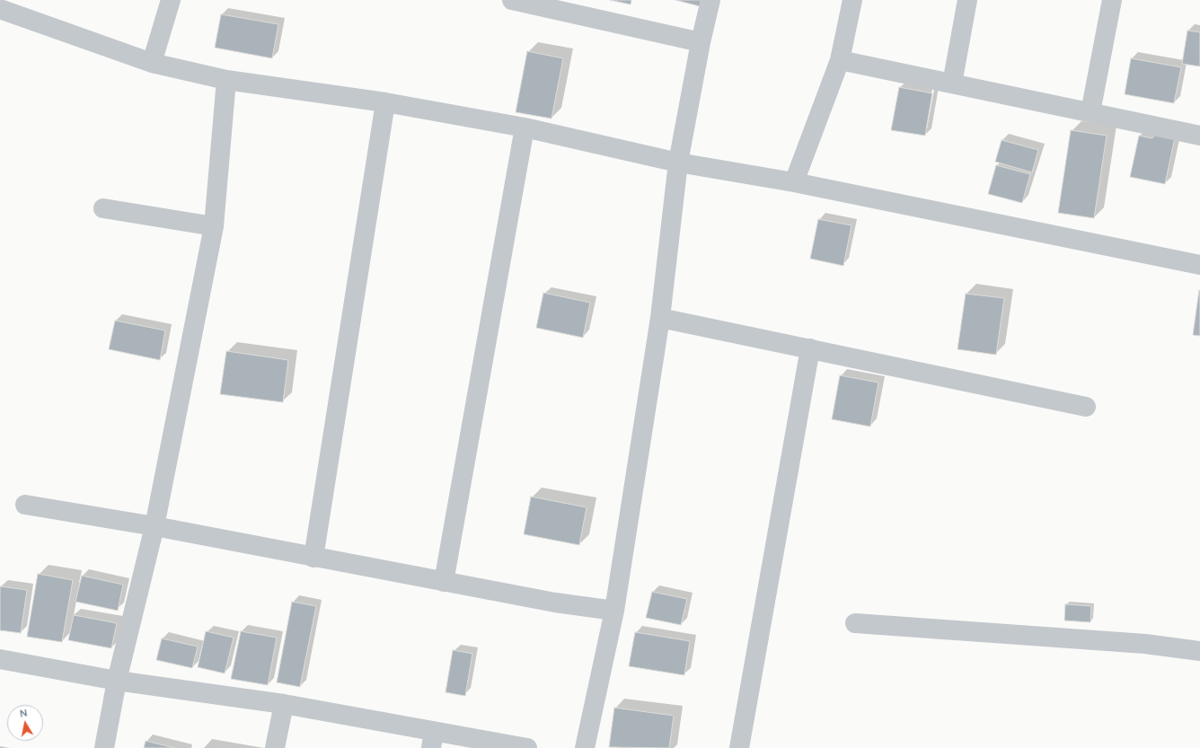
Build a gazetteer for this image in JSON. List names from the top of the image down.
{
  "north": "top"
}
